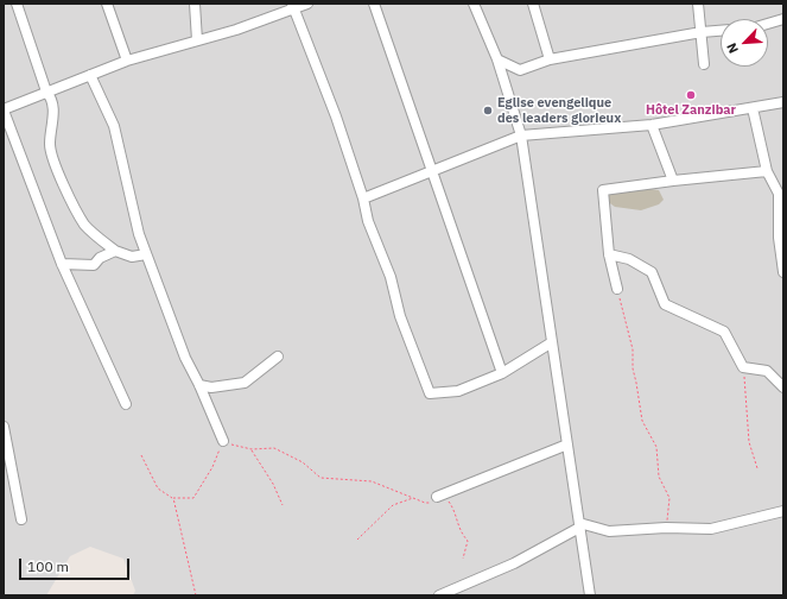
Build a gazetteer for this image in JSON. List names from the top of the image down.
{
  "places": ["Hôtel Zanzibar", "Eglise evengelique des leaders glorieux"],
  "scale_bar": "100 m",
  "north": "bottom left"
}
